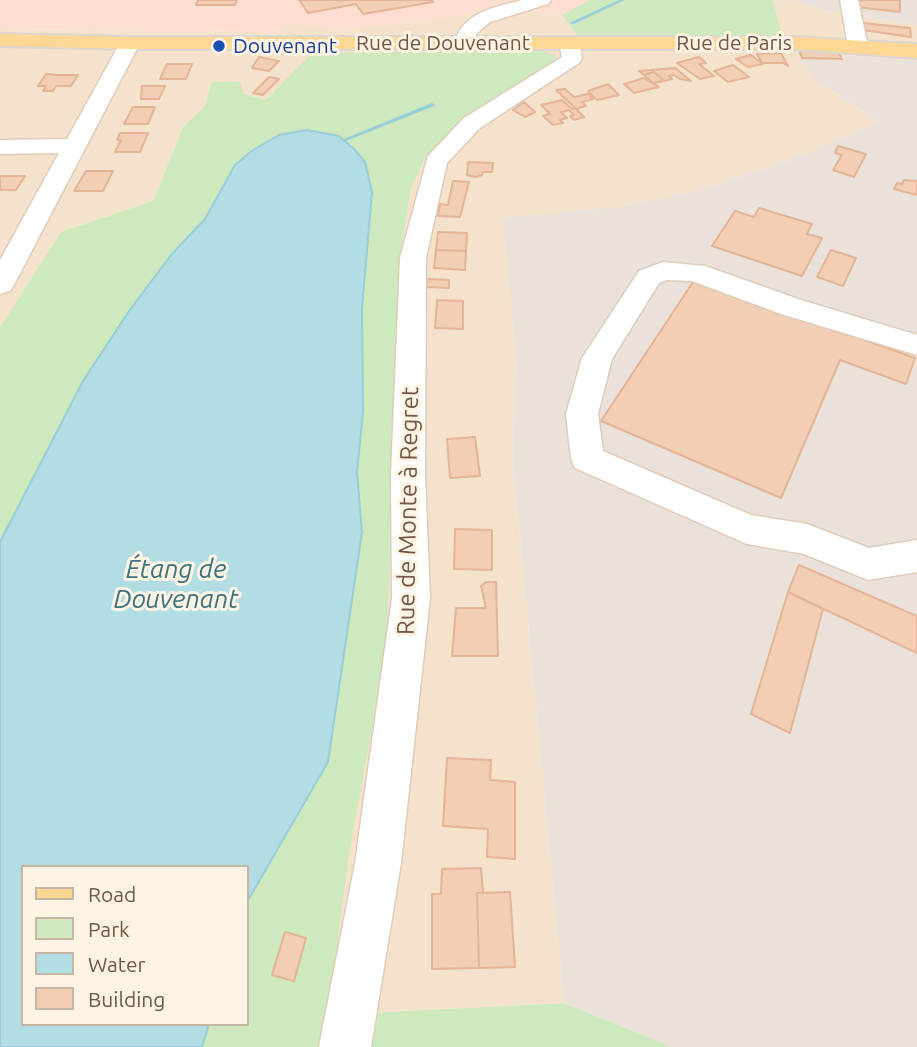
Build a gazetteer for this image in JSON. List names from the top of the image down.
{
  "streets": {
    "main road": ["Rue de Douvenant", "Rue de Paris"],
    "street": ["Rue de Monte à Regret"]
  },
  "crossings": [
    ["Rue de Douvenant", "Rue de Paris"],
    ["Rue de Douvenant", "Rue de Monte à Regret"],
    ["Rue de Paris", "Rue de Monte à Regret"]
  ],
  "water": ["Étang de Douvenant"],
  "places": ["Douvenant"],
  "legend": [
    "Road",
    "Park",
    "Water",
    "Building"
  ]
}
